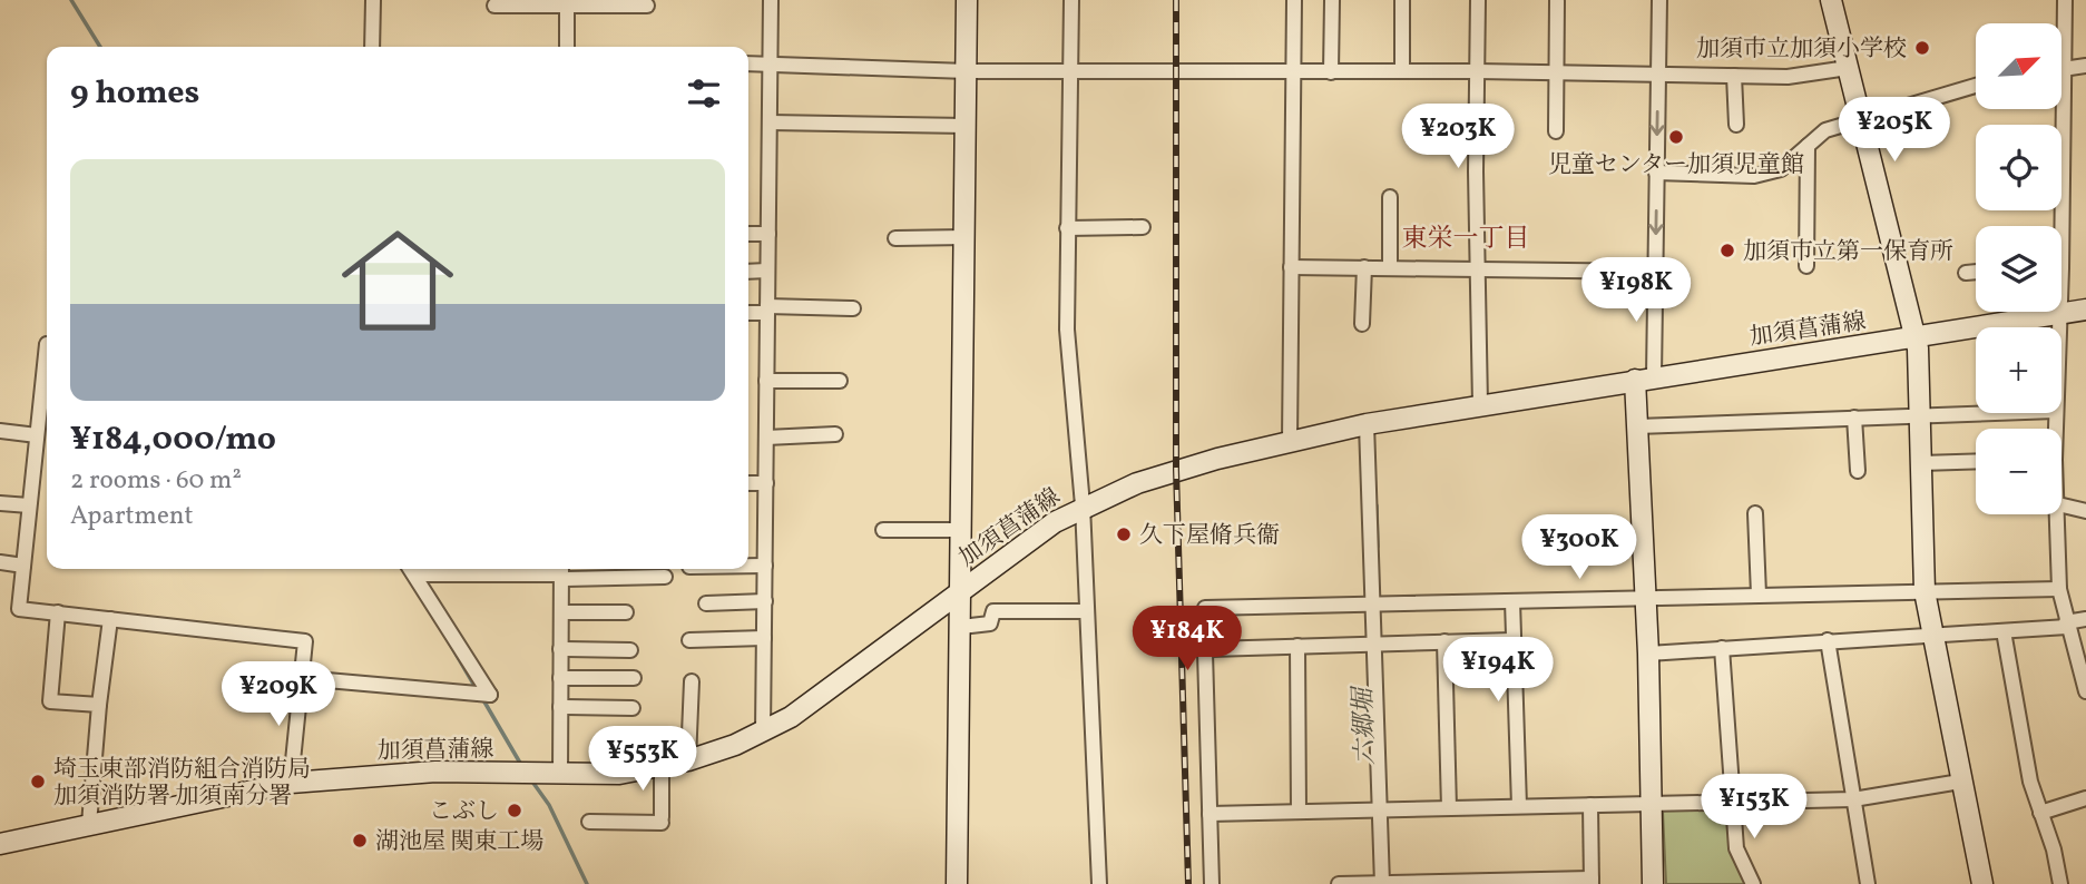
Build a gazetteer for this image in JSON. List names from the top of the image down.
{
  "streets": {
    "street": ["加須菖蒲線"]
  },
  "districts": ["東栄一丁目"],
  "water": ["六郷堀"],
  "places": [
    "加須市立加須小学校",
    "児童センター加須児童館",
    "加須市立第一保育所",
    "久下屋脩兵衞",
    "埼玉東部消防組合消防局 加須消防署 加須南分署",
    "こぶし",
    "湖池屋 関東工場"
  ],
  "north": "top right",
  "page": {
    "map_buttons": ["+", "−"],
    "heading": "9 homes",
    "price": [
      "¥205K",
      "¥203K",
      "¥198K",
      "¥300K",
      "¥184K",
      "¥194K",
      "¥209K",
      "¥553K",
      "¥153K"
    ],
    "list": [
      {
        "name": "¥184,000/mo",
        "note": "2 rooms · 60 m² · Apartment"
      }
    ]
  }
}
